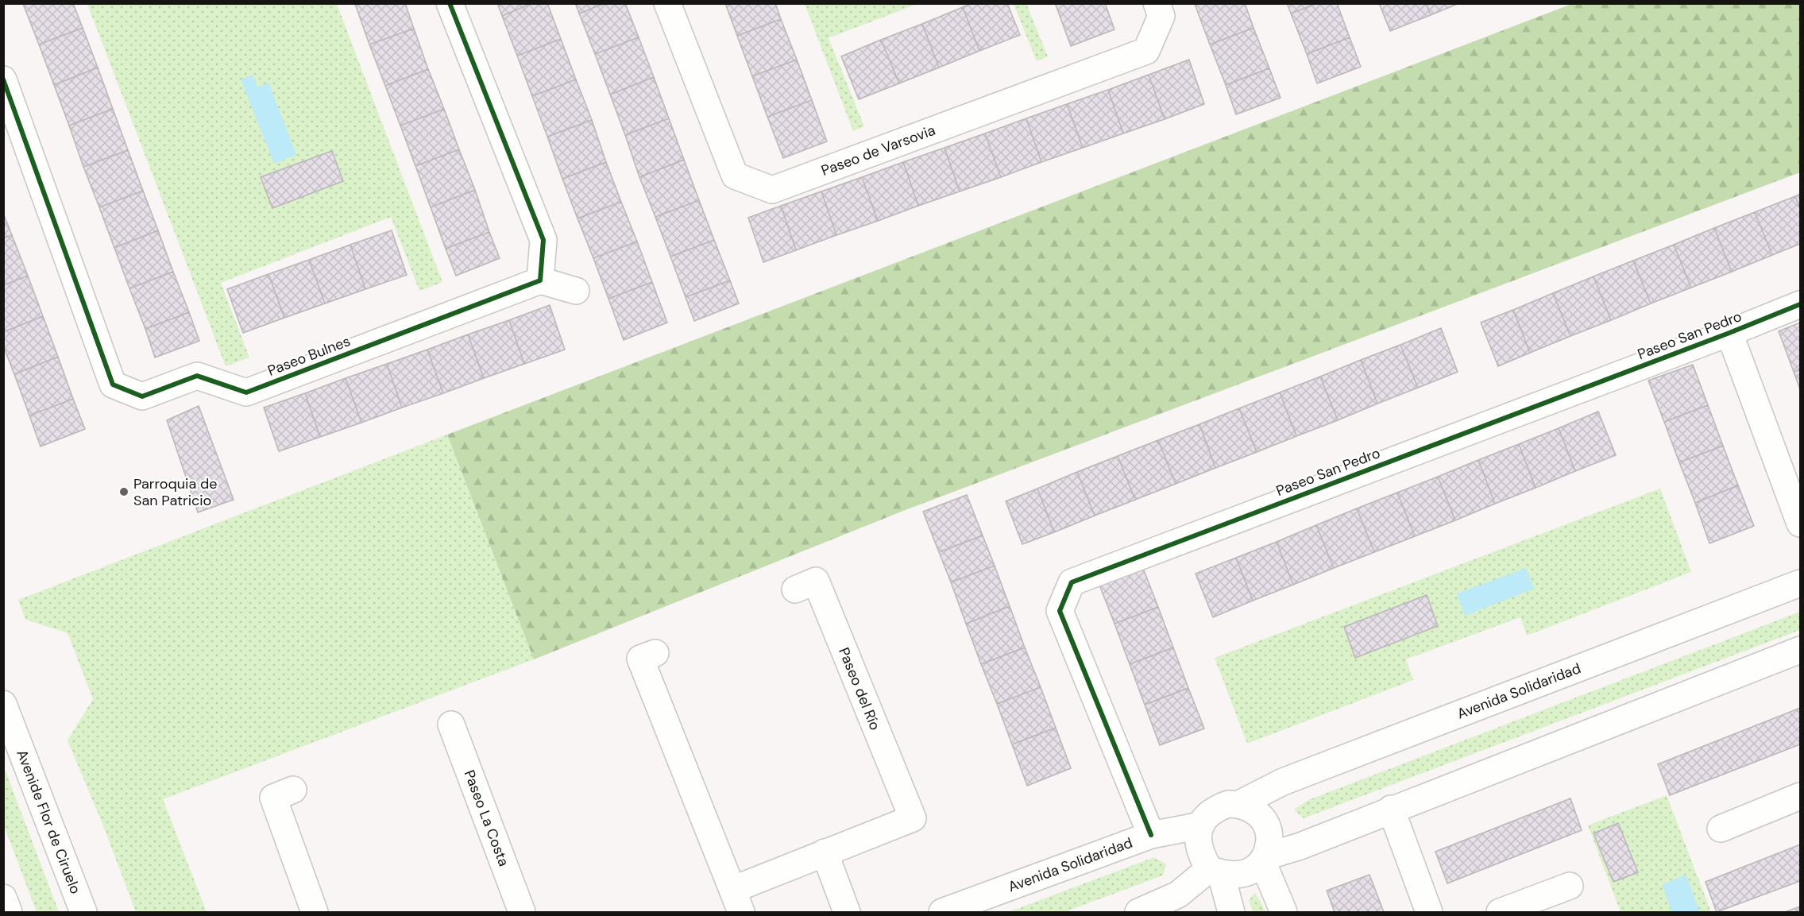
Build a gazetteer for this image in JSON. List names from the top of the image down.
{
  "streets": {
    "street": [
      "Paseo de Varsovia",
      "Paseo San Pedro",
      "Paseo Bulnes",
      "Paseo del Río",
      "Avenida Solidaridad",
      "Paseo La Costa",
      "Avenide Flor de Ciruelo"
    ]
  },
  "crossings": [
    ["Paseo San Pedro", "Avenida Solidaridad"]
  ],
  "places": ["Parroquia de San Patricio"]
}
